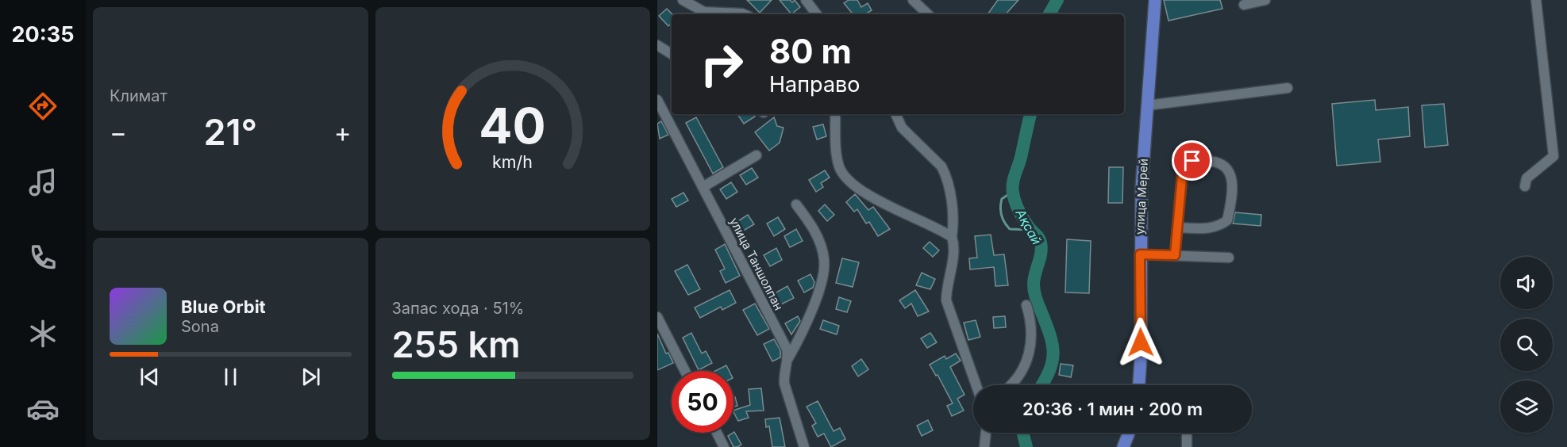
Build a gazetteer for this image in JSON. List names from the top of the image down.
{
  "streets": {
    "main road": ["улица Мерей"],
    "street": ["улица Таншолпан"]
  },
  "water": ["Ақсай"],
  "page": {
    "tabs": "20:35",
    "tile": [
      "Климат",
      ["Запас хода · 51%", "255 km"]
    ],
    "turn": ["80 m", "Направо"],
    "heat": ["−", "21°", "+"],
    "song": ["Blue Orbit", "Sona"],
    "limit": "50",
    "trip": "20:36 · 1 мин · 200 m",
    "gauge": ["40", "km/h"]
  }
}
